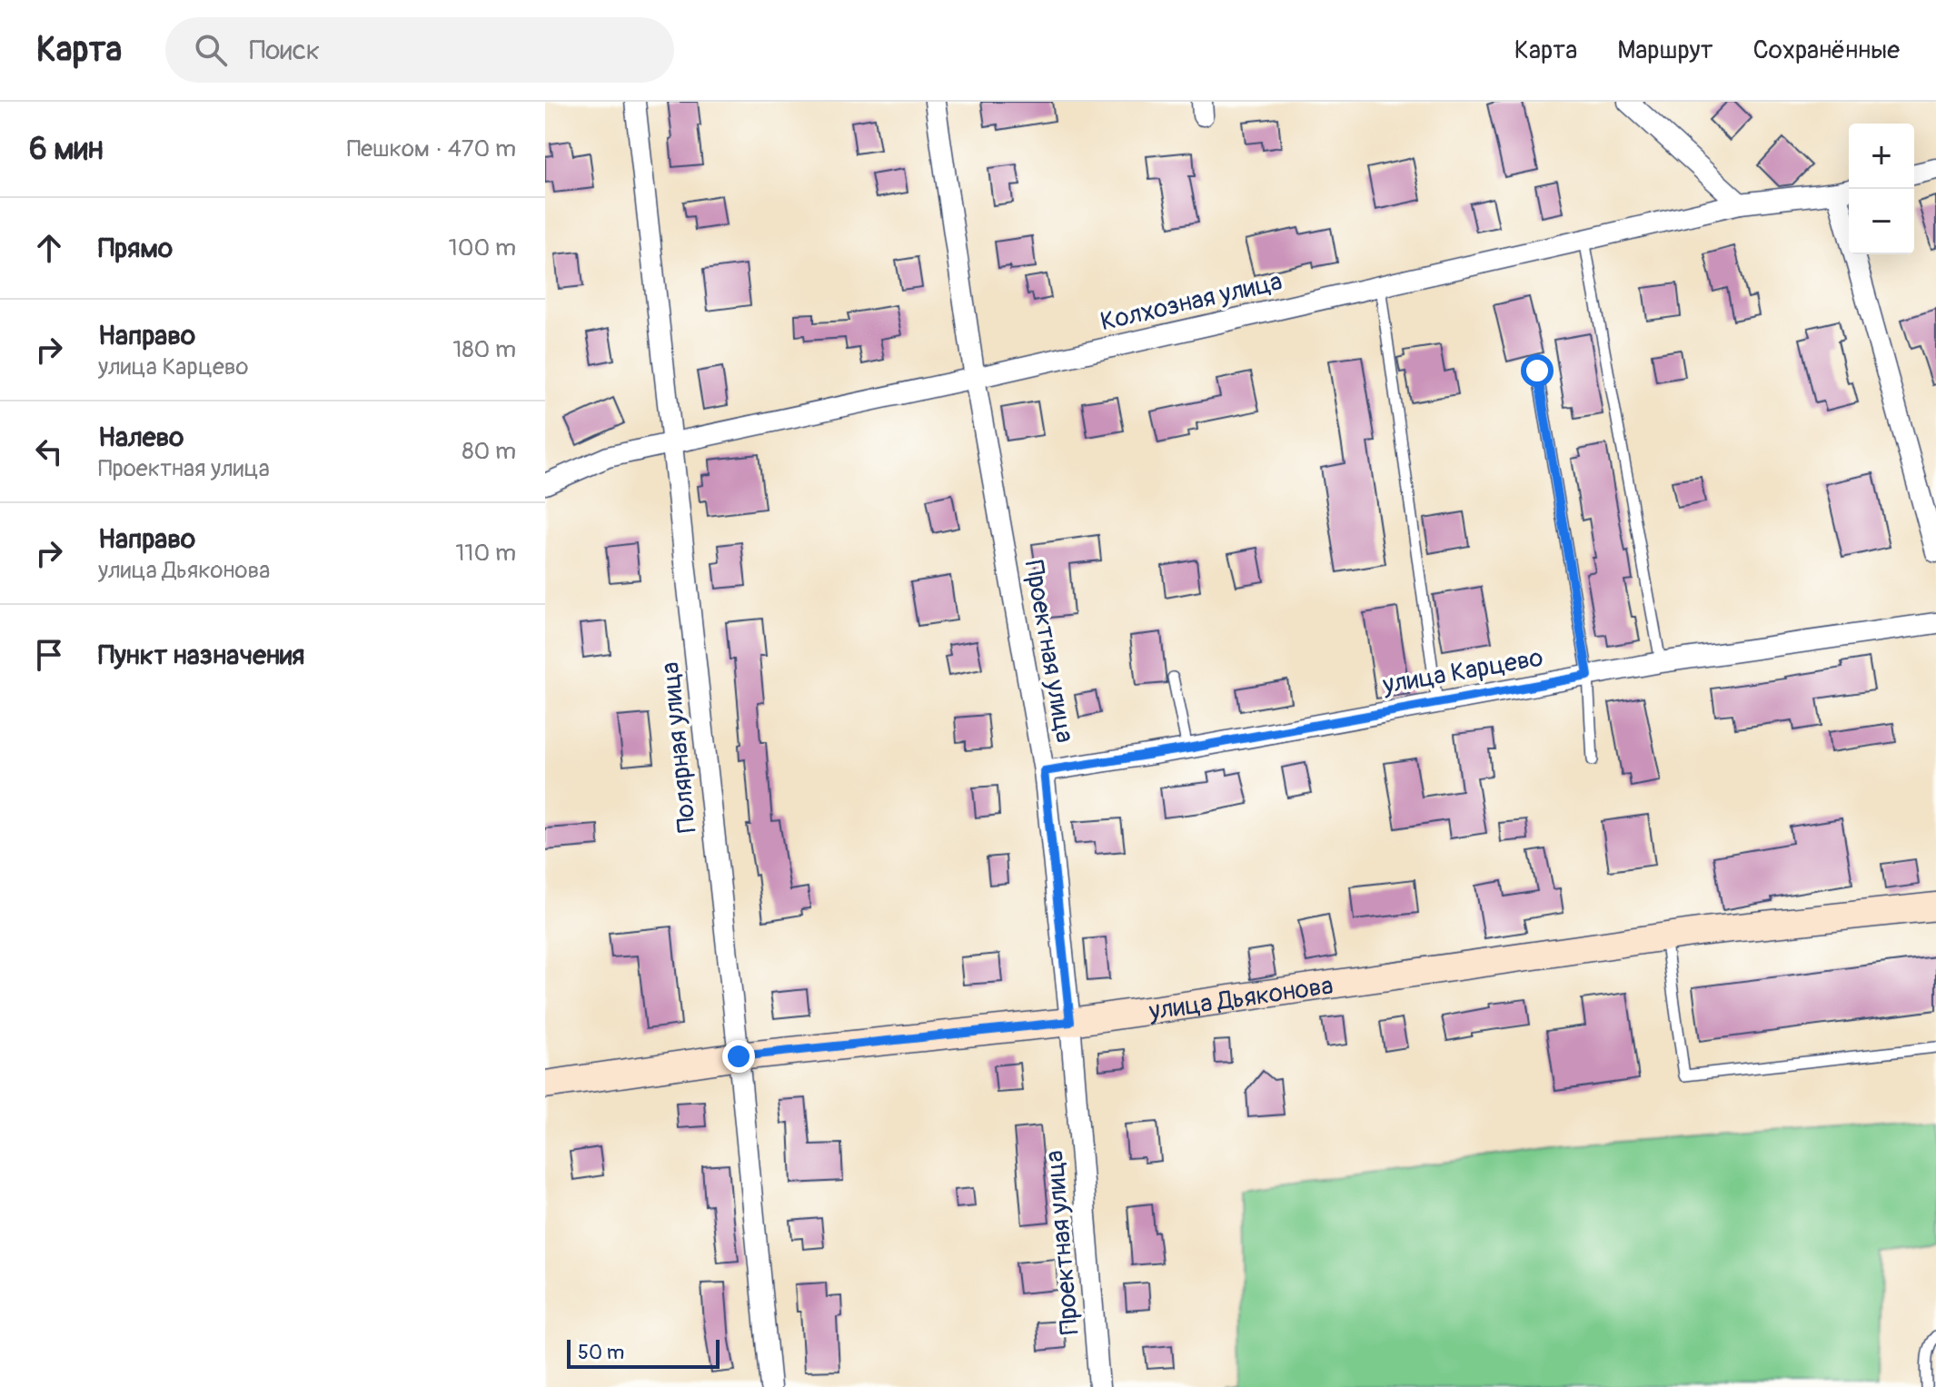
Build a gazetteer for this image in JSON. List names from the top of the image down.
{
  "streets": {
    "main road": ["улица Дьяконова"],
    "street": [
      "Колхозная улица",
      "Проектная улица",
      "улица Карцево",
      "Полярная улица"
    ]
  },
  "crossings": [
    ["Колхозная улица", "Проектная улица"],
    ["Колхозная улица", "Полярная улица"],
    ["Проектная улица", "улица Карцево"],
    ["Проектная улица", "улица Дьяконова"],
    ["Полярная улица", "улица Дьяконова"]
  ],
  "scale_bar": "50 m",
  "page": {
    "header": "Карта",
    "search": "Поиск",
    "nav": ["Карта", "Маршрут", "Сохранённые"],
    "heading": ["6 мин", "Пешком · 470 m"],
    "map_buttons": ["+", "−"],
    "list": [
      ["Прямо", "100 m"],
      ["Направо", "улица Карцево", "180 m"],
      ["Налево", "Проектная улица", "80 m"],
      ["Направо", "улица Дьяконова", "110 m"],
      "Пункт назначения"
    ],
    "scale": "50 m"
  }
}
